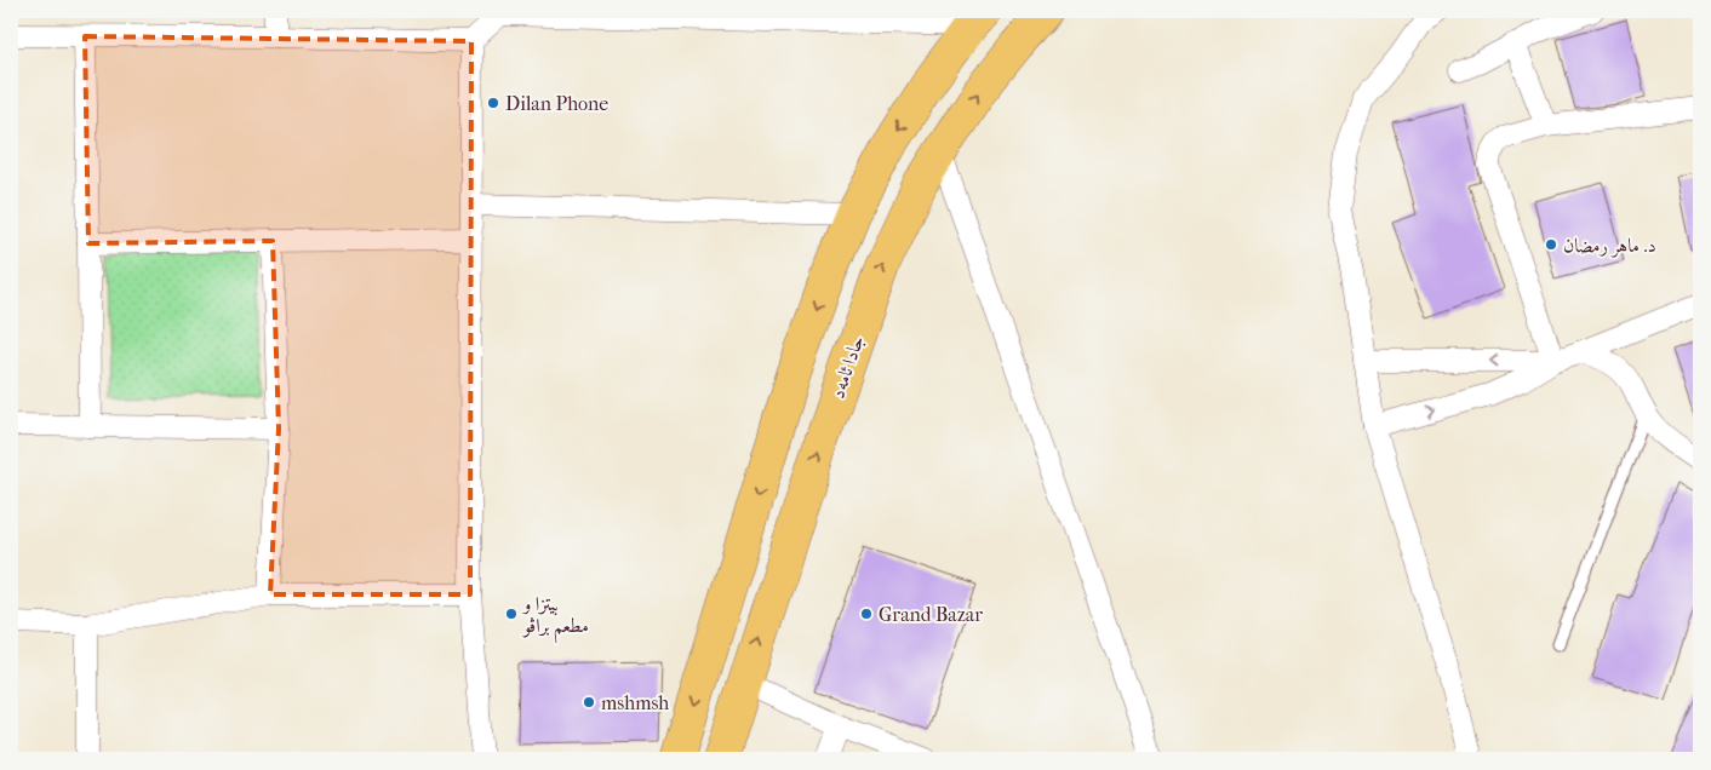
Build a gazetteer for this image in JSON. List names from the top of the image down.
{
  "streets": {
    "main road": ["جادا ئامەد"]
  },
  "places": [
    "Dilan Phone",
    "د. ماهر رمضان",
    "بيتزا و مطعم براڤو",
    "Grand Bazar",
    "mshmsh"
  ]
}
